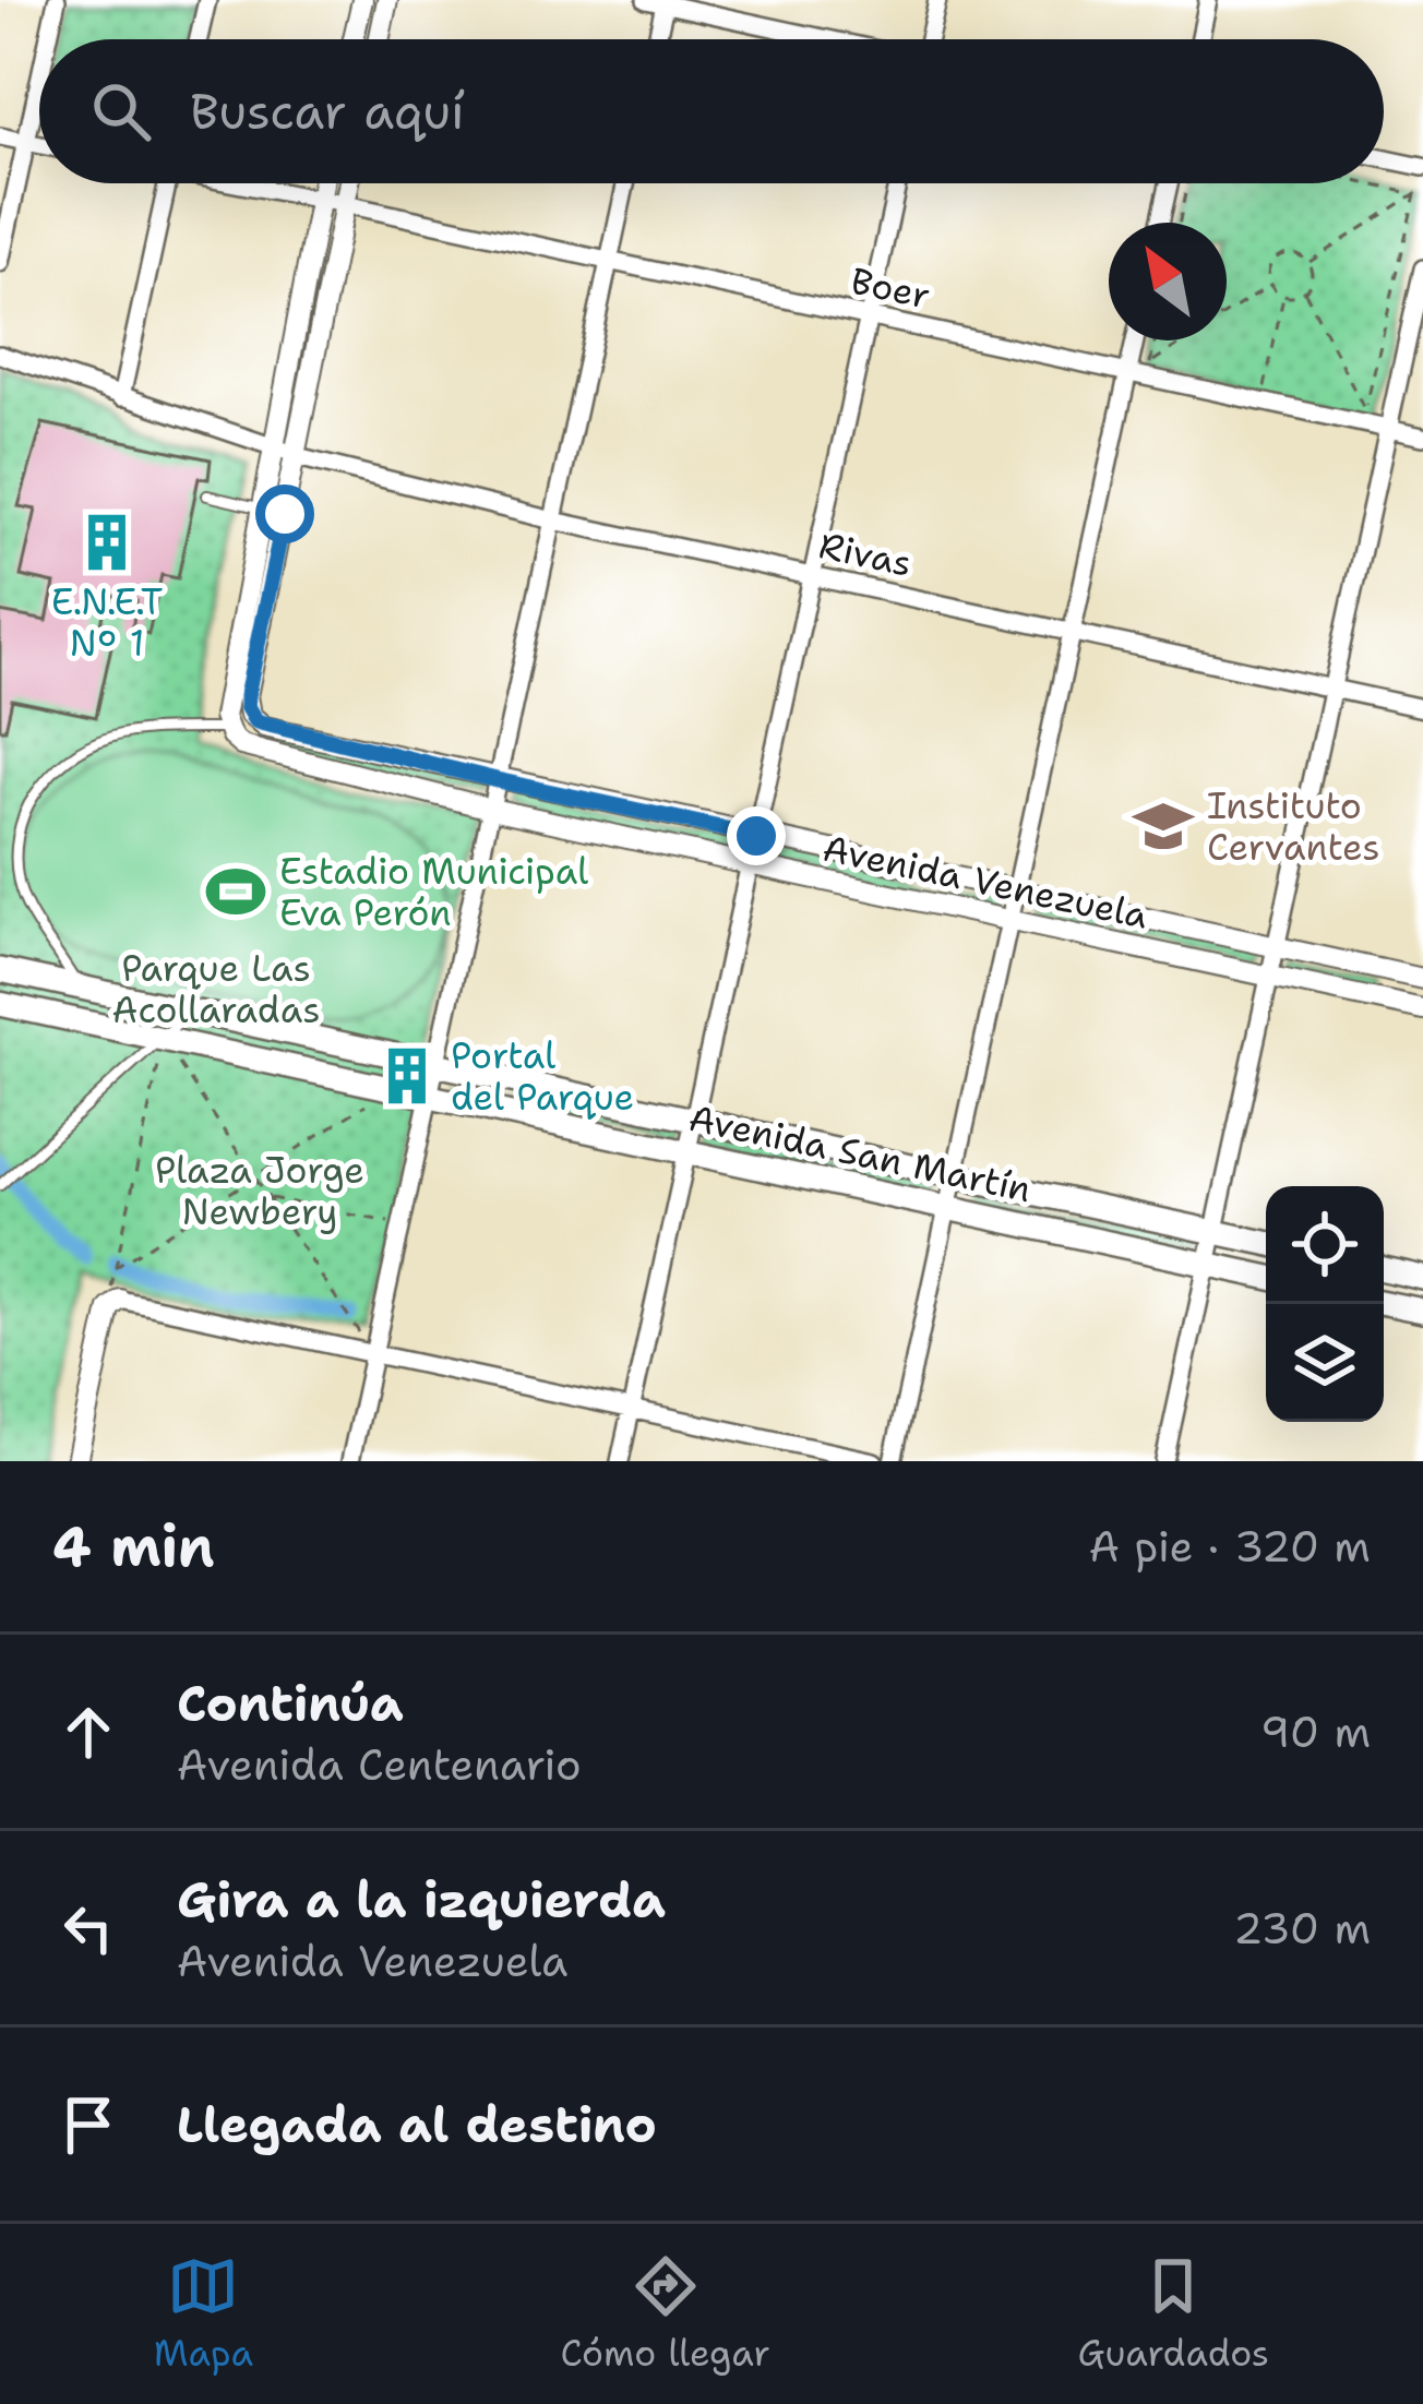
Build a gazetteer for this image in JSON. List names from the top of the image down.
{
  "streets": {
    "main road": ["Avenida San Martín"],
    "street": ["Boer", "Rivas", "Avenida Venezuela"]
  },
  "parks": ["Parque Las Acollaradas", "Plaza Jorge Newbery"],
  "places": {
    "building": ["E.N.E.T N° 1", "Portal del Parque"],
    "school or university": ["Instituto Cervantes"],
    "sports": ["Estadio Municipal Eva Perón"]
  },
  "north": "top left",
  "page": {
    "search": "Buscar aquí",
    "heading": ["4 min", "A pie · 320 m"],
    "list": [
      ["Continúa", "Avenida Centenario", "90 m"],
      ["Gira a la izquierda", "Avenida Venezuela", "230 m"],
      "Llegada al destino"
    ],
    "nav": ["Mapa", "Cómo llegar", "Guardados"]
  }
}
